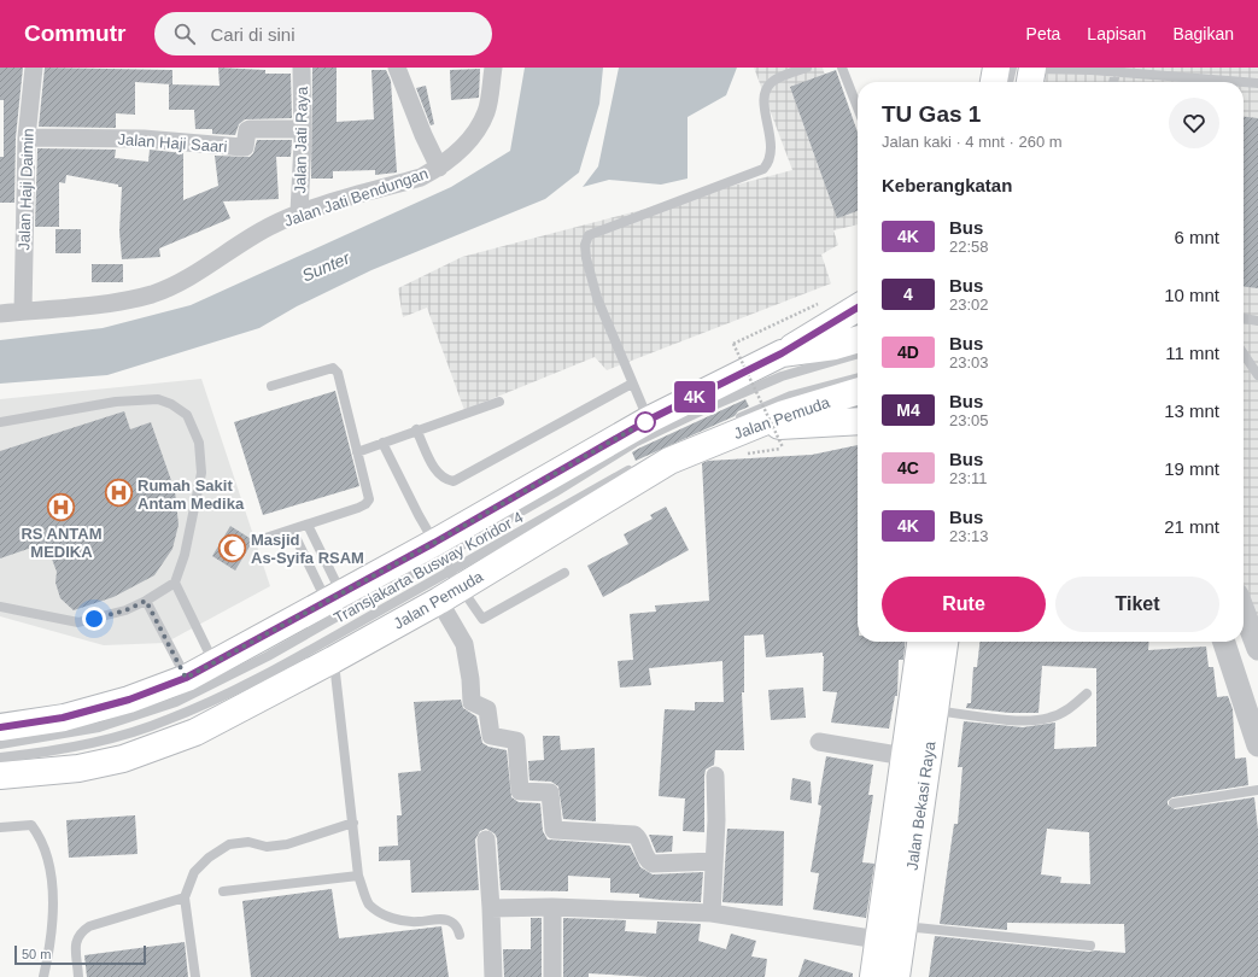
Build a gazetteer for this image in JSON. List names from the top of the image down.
{
  "streets": {
    "main road": ["Jalan Pemuda", "Jalan Bekasi Raya"],
    "street": [
      "Jalan Jati Raya",
      "Jalan Haji Saari",
      "Jalan Haji Daimin",
      "Jalan Jati Bendungan"
    ],
    "lane": ["Transjakarta Busway Koridor 4"]
  },
  "crossings": [
    ["Jalan Jati Raya", "Jalan Haji Saari"],
    ["Jalan Jati Raya", "Jalan Jati Bendungan"],
    ["Jalan Haji Saari", "Jalan Haji Daimin"],
    ["Jalan Haji Daimin", "Jalan Jati Bendungan"],
    ["Jalan Pemuda", "Transjakarta Busway Koridor 4"]
  ],
  "water": ["Sunter"],
  "places": {
    "hospital": ["Rumah Sakit Antam Medika", "RS ANTAM MEDIKA"],
    "mosque": ["Masjid As-Syifa RSAM"]
  },
  "lines": ["bus line 4K"],
  "scale_bar": "50 m",
  "page": {
    "header": "Commutr",
    "search": "Cari di sini",
    "nav": ["Peta", "Lapisan", "Bagikan"],
    "on_map": "4K",
    "heading": [
      ["TU Gas 1", "Jalan kaki · 4 mnt · 260 m"],
      "Keberangkatan"
    ],
    "list": [
      {
        "mark": "4K",
        "name": "Bus",
        "note": "22:58",
        "value": "6 mnt"
      },
      {
        "mark": "4",
        "name": "Bus",
        "note": "23:02",
        "value": "10 mnt"
      },
      {
        "mark": "4D",
        "name": "Bus",
        "note": "23:03",
        "value": "11 mnt"
      },
      {
        "mark": "M4",
        "name": "Bus",
        "note": "23:05",
        "value": "13 mnt"
      },
      {
        "mark": "4C",
        "name": "Bus",
        "note": "23:11",
        "value": "19 mnt"
      },
      {
        "mark": "4K",
        "name": "Bus",
        "note": "23:13",
        "value": "21 mnt"
      }
    ],
    "buttons": ["Rute", "Tiket"],
    "scale": "50 m"
  }
}
